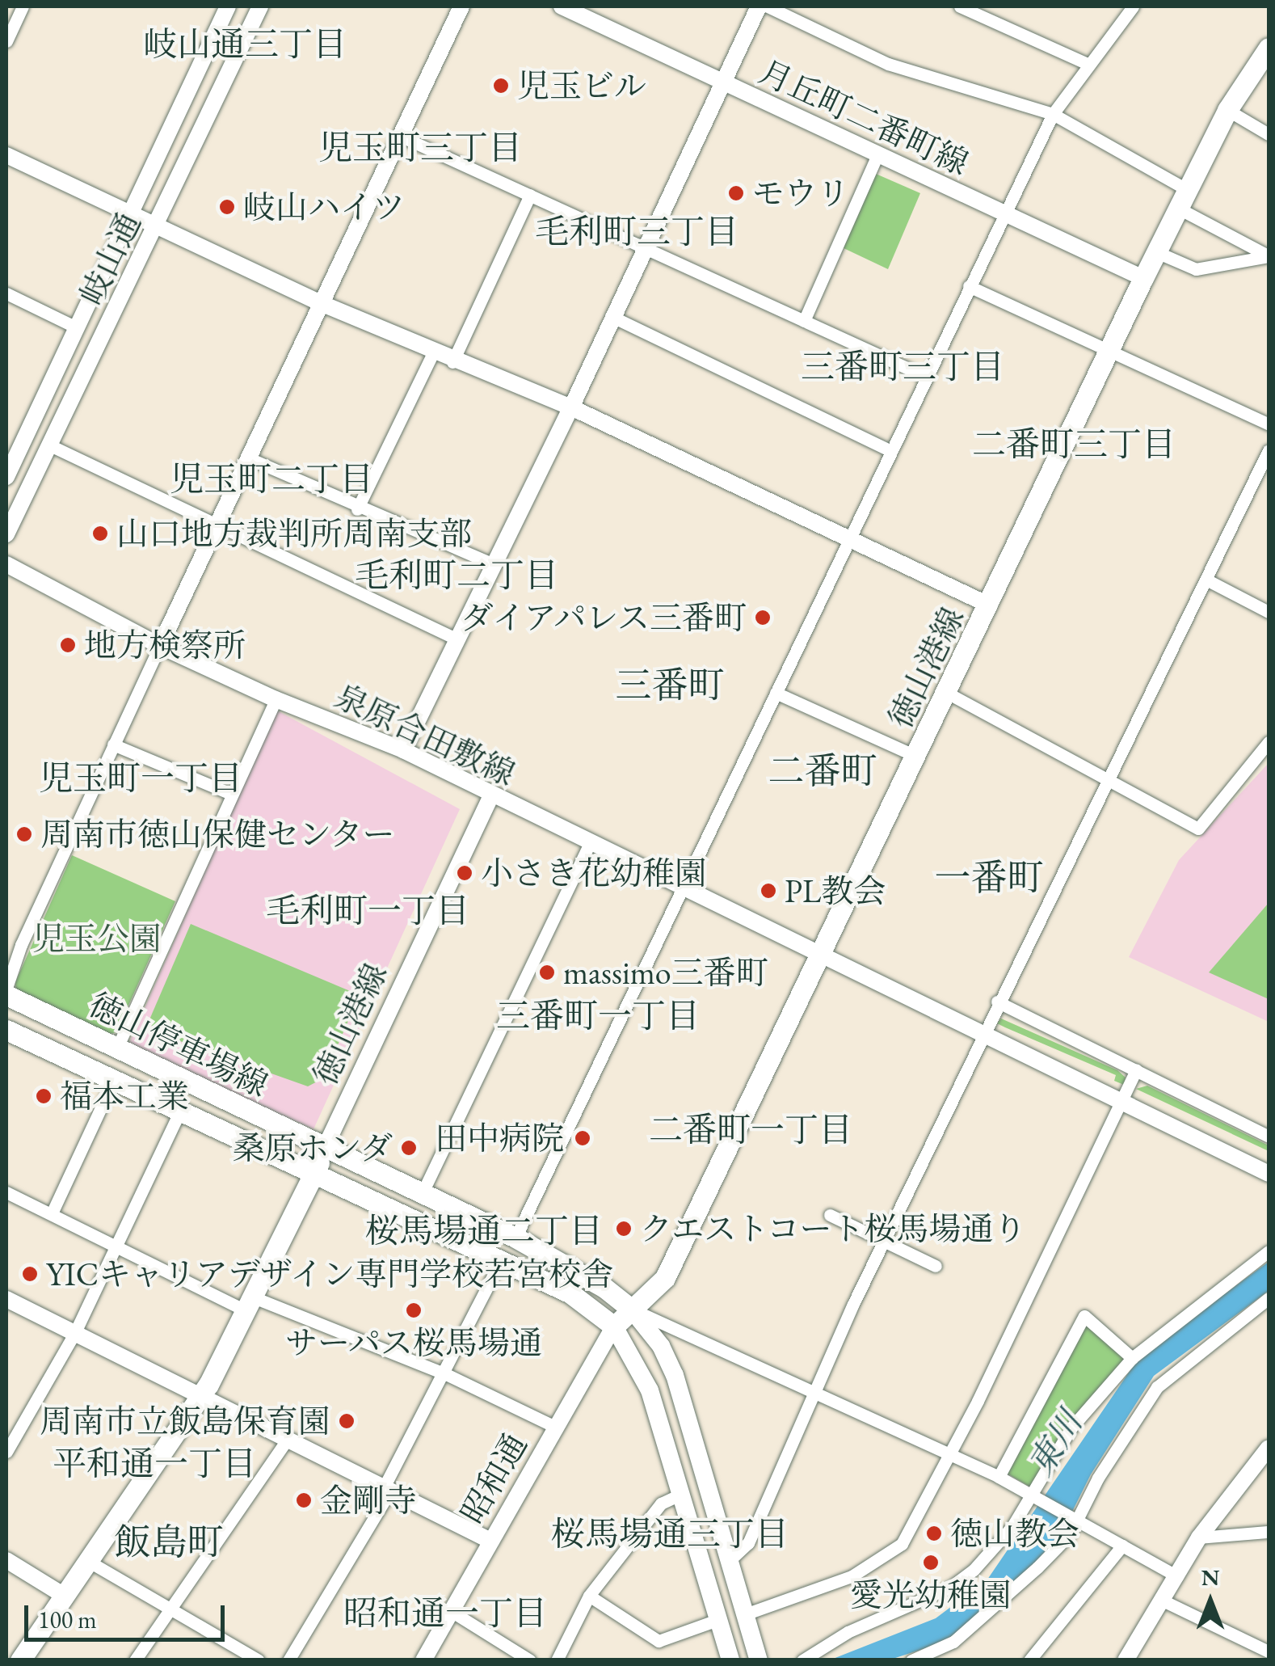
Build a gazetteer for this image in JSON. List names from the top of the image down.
{
  "streets": {
    "main road": ["徳山港線", "徳山停車場線"],
    "street": [
      "月丘町二番町線",
      "岐山通",
      "泉原合田敷線",
      "昭和通"
    ]
  },
  "crossings": [
    ["月丘町二番町線", "徳山港線"],
    ["徳山港線", "泉原合田敷線"],
    ["徳山港線", "徳山停車場線"],
    ["徳山港線", "昭和通"]
  ],
  "districts": [
    "岐山通三丁目",
    "児玉町三丁目",
    "毛利町三丁目",
    "三番町三丁目",
    "二番町三丁目",
    "児玉町二丁目",
    "毛利町二丁目",
    "三番町",
    "二番町",
    "児玉町一丁目",
    "一番町",
    "毛利町一丁目",
    "三番町一丁目",
    "二番町一丁目",
    "桜馬場通二丁目",
    "平和通一丁目",
    "桜馬場通三丁目",
    "飯島町",
    "昭和通一丁目"
  ],
  "water": ["東川"],
  "parks": ["児玉公園"],
  "places": [
    "児玉ビル",
    "モウリ",
    "岐山ハイツ",
    "山口地方裁判所周南支部",
    "ダイアパレス三番町",
    "地方検察所",
    "周南市徳山保健センター",
    "小さき花幼稚園",
    "PL教会",
    "massimo三番町",
    "福本工業",
    "田中病院",
    "桑原ホンダ",
    "クエストコート桜馬場通り",
    "YICキャリアデザイン専門学校若宮校舎",
    "サーパス桜馬場通",
    "周南市立飯島保育園",
    "金剛寺",
    "徳山教会",
    "愛光幼稚園"
  ],
  "scale_bar": "100 m",
  "north": "top"
}
